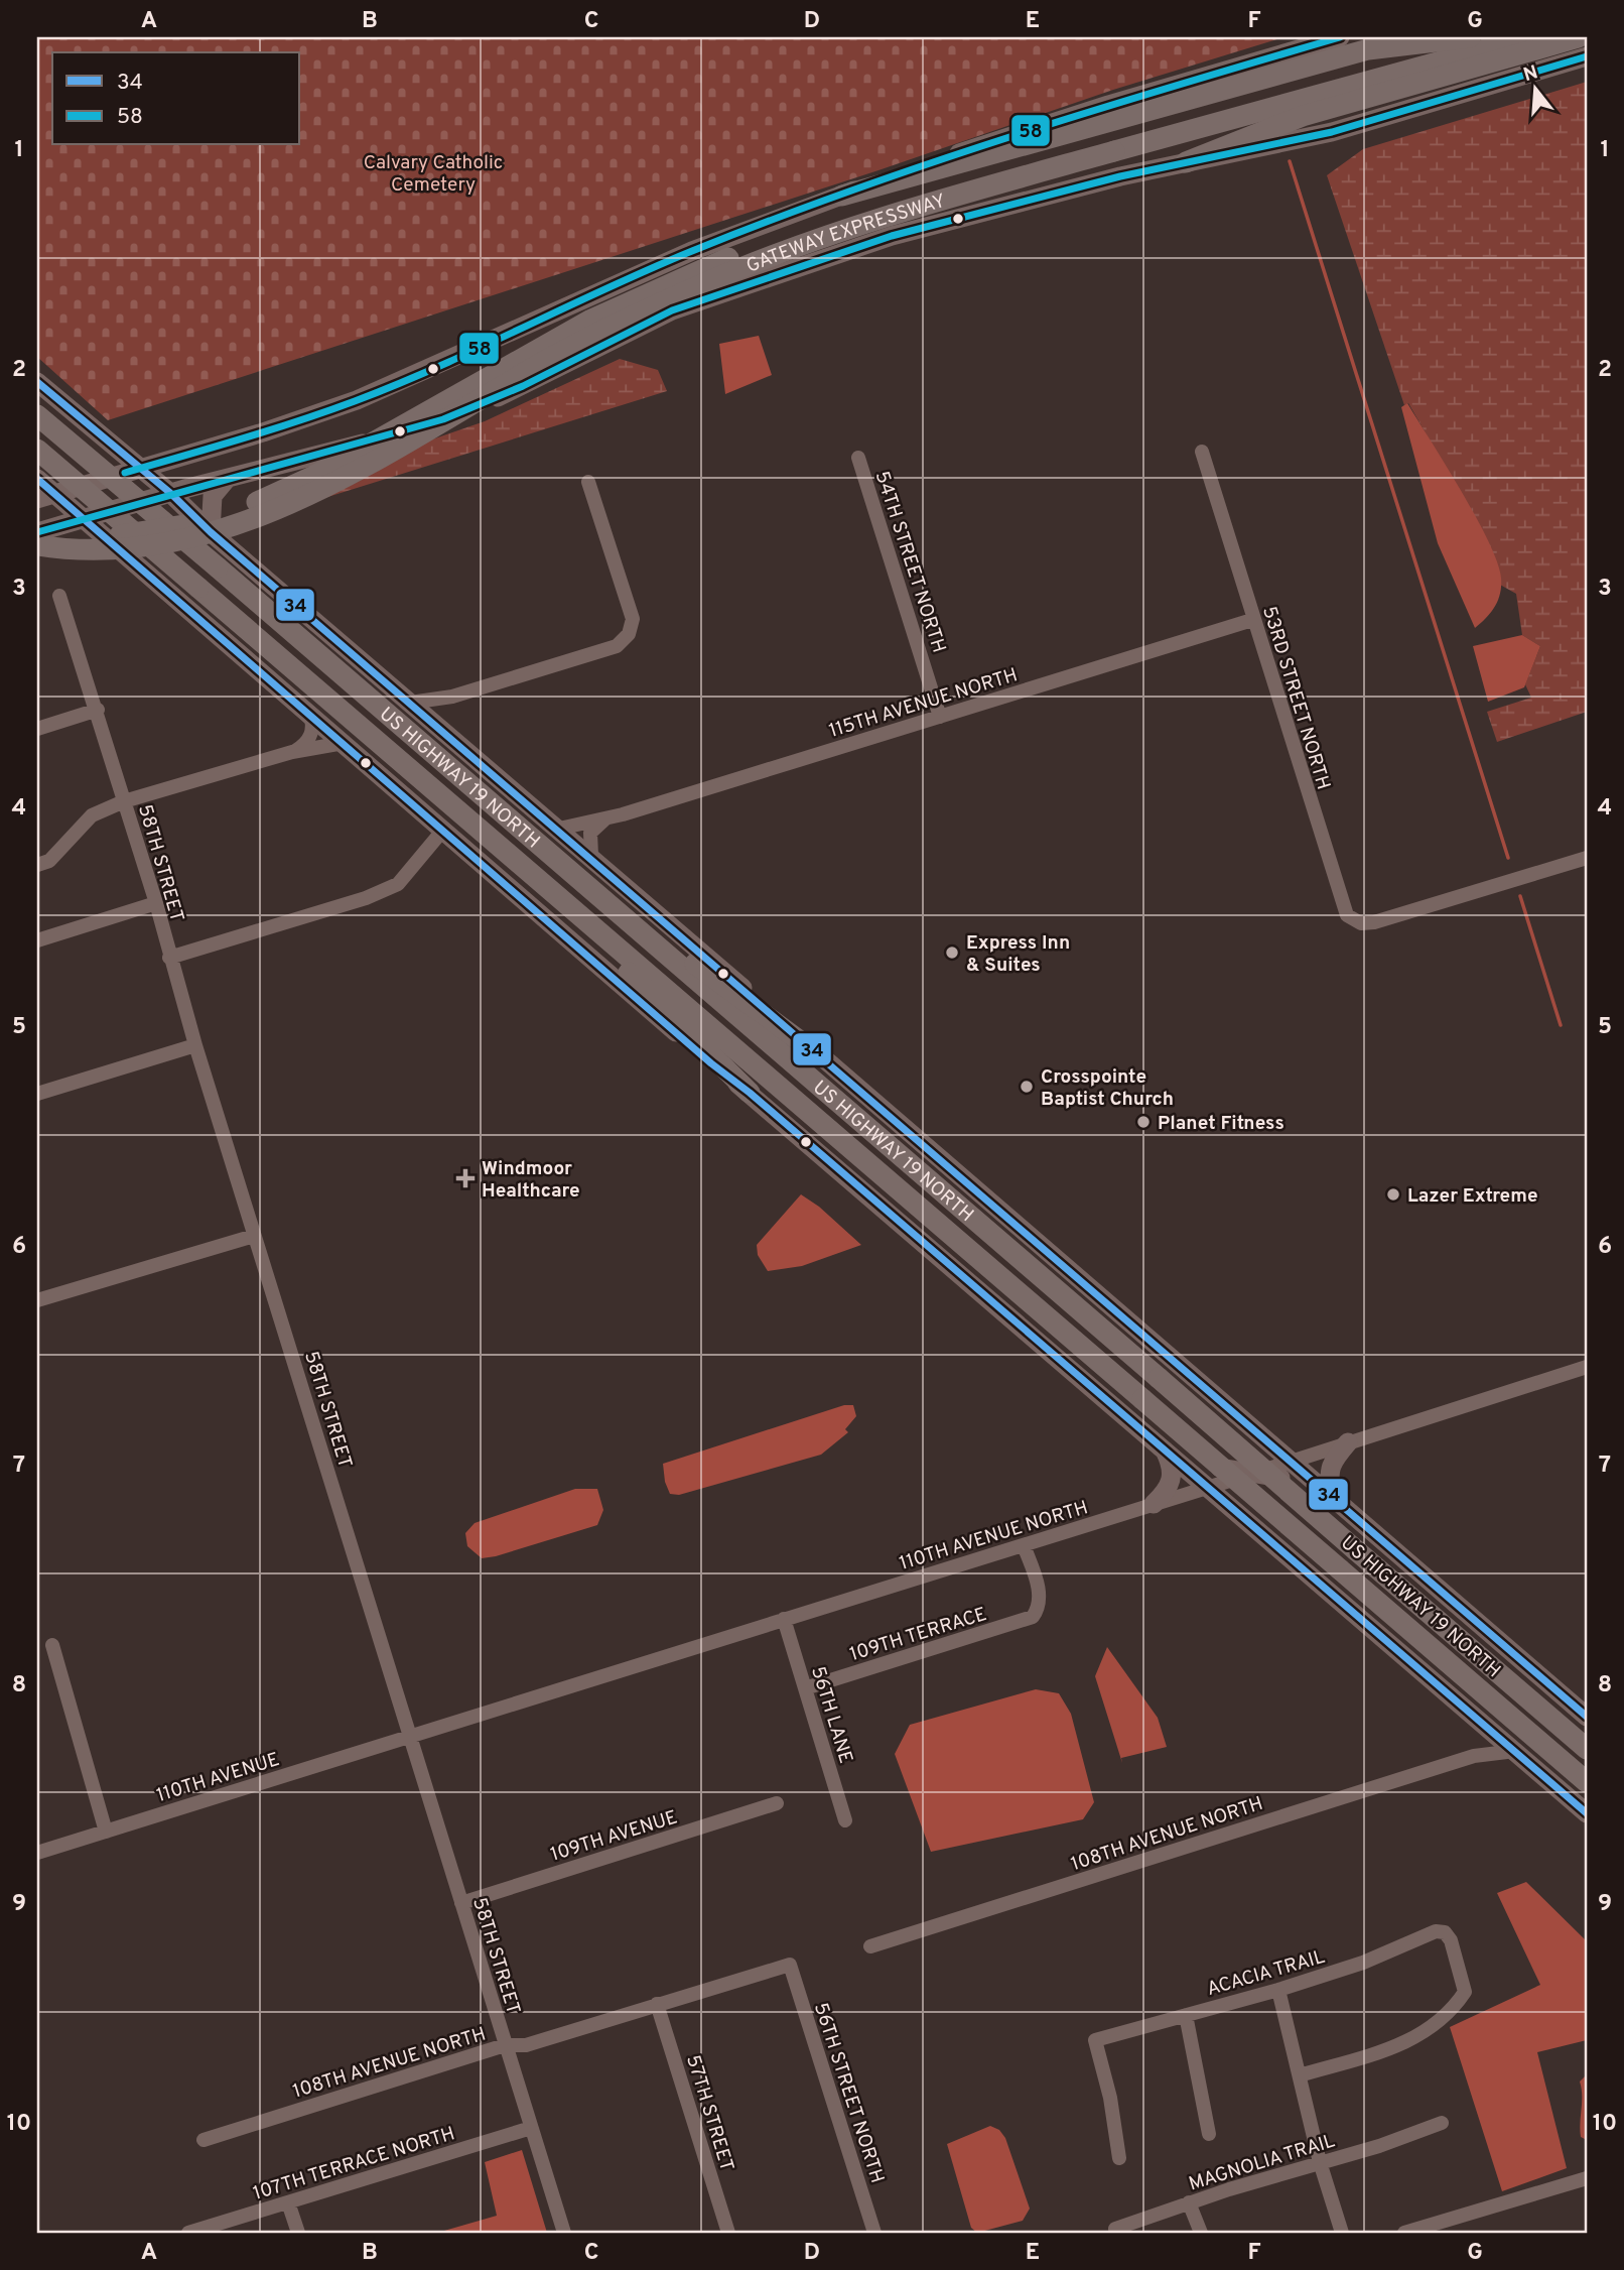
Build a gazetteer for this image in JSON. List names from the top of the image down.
{
  "streets": {
    "highway": ["GATEWAY EXPRESSWAY", "US HIGHWAY 19 NORTH"],
    "street": [
      "54TH STREET NORTH",
      "53RD STREET NORTH",
      "115TH AVENUE NORTH",
      "58TH STREET",
      "110TH AVENUE NORTH",
      "109TH TERRACE",
      "56TH LANE",
      "110TH AVENUE",
      "108TH AVENUE NORTH",
      "109TH AVENUE",
      "ACACIA TRAIL",
      "56TH STREET NORTH",
      "57TH STREET",
      "MAGNOLIA TRAIL",
      "107TH TERRACE NORTH"
    ]
  },
  "crossings": [
    ["54TH STREET NORTH", "115TH AVENUE NORTH"],
    ["53RD STREET NORTH", "115TH AVENUE NORTH"],
    ["58TH STREET", "110TH AVENUE NORTH"],
    ["58TH STREET", "110TH AVENUE"],
    ["58TH STREET", "108TH AVENUE NORTH"],
    ["58TH STREET", "109TH AVENUE"],
    ["58TH STREET", "107TH TERRACE NORTH"],
    ["110TH AVENUE NORTH", "109TH TERRACE"],
    ["110TH AVENUE NORTH", "56TH LANE"],
    ["110TH AVENUE NORTH", "110TH AVENUE"],
    ["109TH TERRACE", "56TH LANE"],
    ["108TH AVENUE NORTH", "56TH STREET NORTH"],
    ["108TH AVENUE NORTH", "57TH STREET"]
  ],
  "parks": ["Calvary Catholic Cemetery"],
  "places": {
    "other": [
      "Express Inn & Suites",
      "Crosspointe Baptist Church",
      "Planet Fitness",
      "Lazer Extreme"
    ],
    "health": ["Windmoor Healthcare"]
  },
  "lines": ["transit line 58", "transit line 34"],
  "legend": ["34", "58"],
  "north": "top",
  "grid": {
    "columns": [
      "A",
      "B",
      "C",
      "D",
      "E",
      "F",
      "G"
    ],
    "rows": [
      "1",
      "2",
      "3",
      "4",
      "5",
      "6",
      "7",
      "8",
      "9",
      "10"
    ]
  }
}
